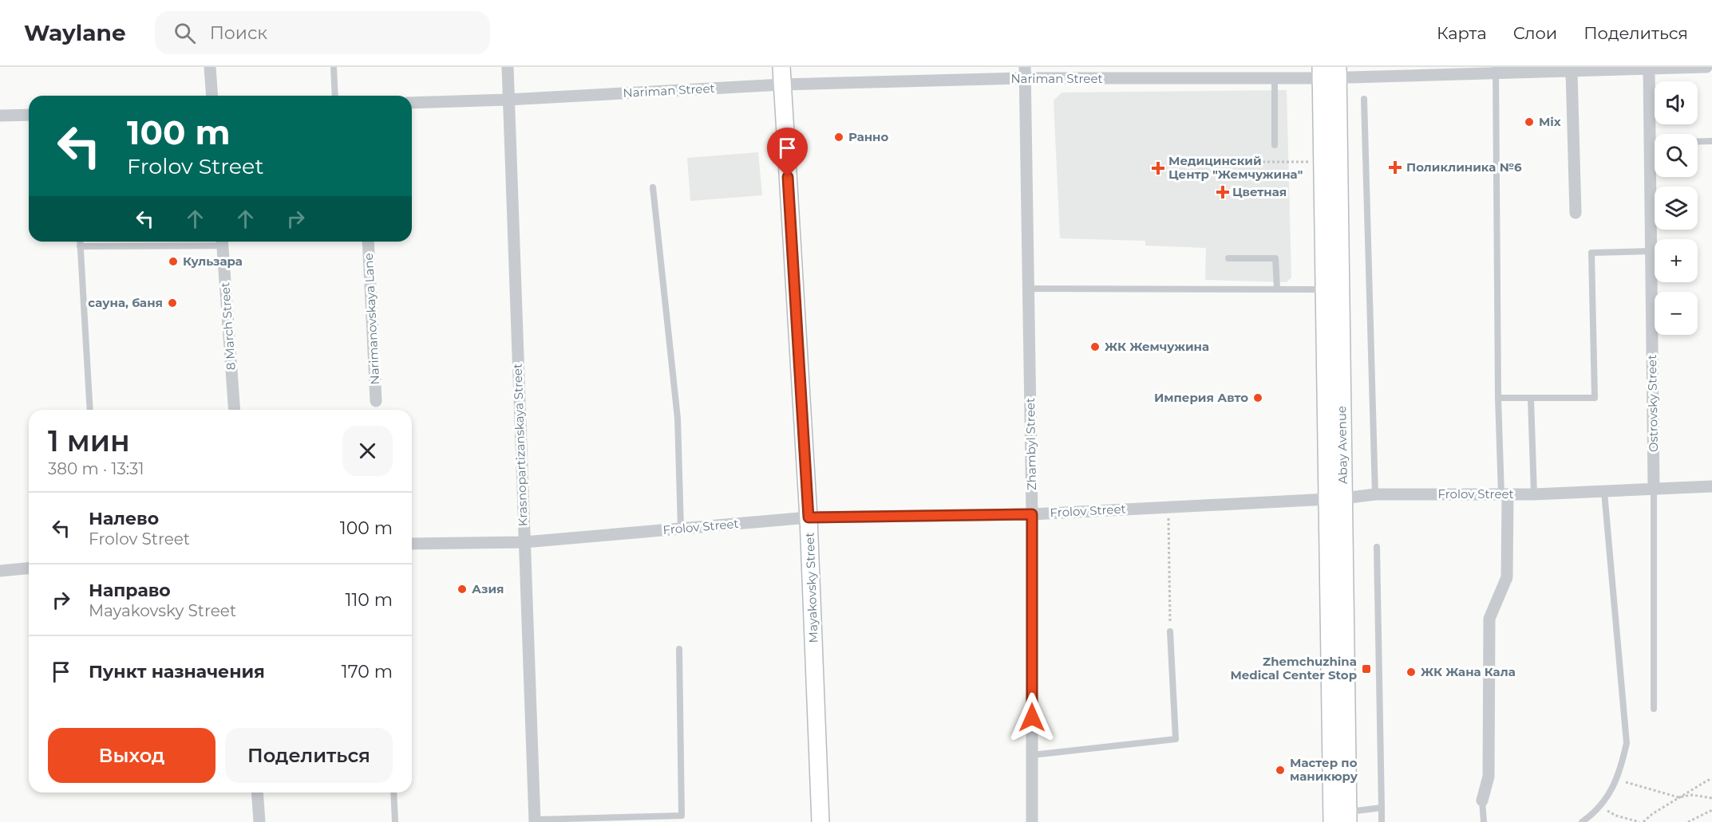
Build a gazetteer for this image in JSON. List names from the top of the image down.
{
  "streets": {
    "main road": ["Abay Avenue", "Mayakovsky Street"],
    "street": [
      "Nariman Street",
      "Narimanovskaya Lane",
      "8 March Street",
      "Ostrovsky Street",
      "Zhambyl Street",
      "Krasnopartizanskaya Street",
      "Frolov Street"
    ]
  },
  "crossings": [
    ["Nariman Street", "Ostrovsky Street"],
    ["Nariman Street", "Zhambyl Street"],
    ["Nariman Street", "Krasnopartizanskaya Street"],
    ["Nariman Street", "Abay Avenue"],
    ["Nariman Street", "Mayakovsky Street"],
    ["Ostrovsky Street", "Frolov Street"],
    ["Zhambyl Street", "Frolov Street"],
    ["Krasnopartizanskaya Street", "Frolov Street"],
    ["Abay Avenue", "Frolov Street"],
    ["Frolov Street", "Mayakovsky Street"]
  ],
  "places": {
    "other": [
      "Mix",
      "Ранно",
      "Кульзара",
      "сауна, баня",
      "ЖК Жемчужина",
      "Империя Авто",
      "Азия",
      "ЖК Жана Кала",
      "Мастер по маникюру"
    ],
    "health": ["Поликлиника №6", "Медицинский Центр \"Жемчужина\"", "Цветная"],
    "transit": ["Zhemchuzhina Medical Center Stop"]
  },
  "page": {
    "header": "Waylane",
    "search": "Поиск",
    "nav": ["Карта", "Слои", "Поделиться"],
    "map_buttons": ["+", "−"],
    "turn": ["100 m", "Frolov Street"],
    "heading": ["1 мин", "380 m · 13:31"],
    "list": [
      {
        "name": "Налево",
        "note": "Frolov Street",
        "value": "100 m"
      },
      {
        "name": "Направо",
        "note": "Mayakovsky Street",
        "value": "110 m"
      },
      {
        "name": "Пункт назначения",
        "value": "170 m"
      }
    ],
    "buttons": ["Выход", "Поделиться"]
  }
}
